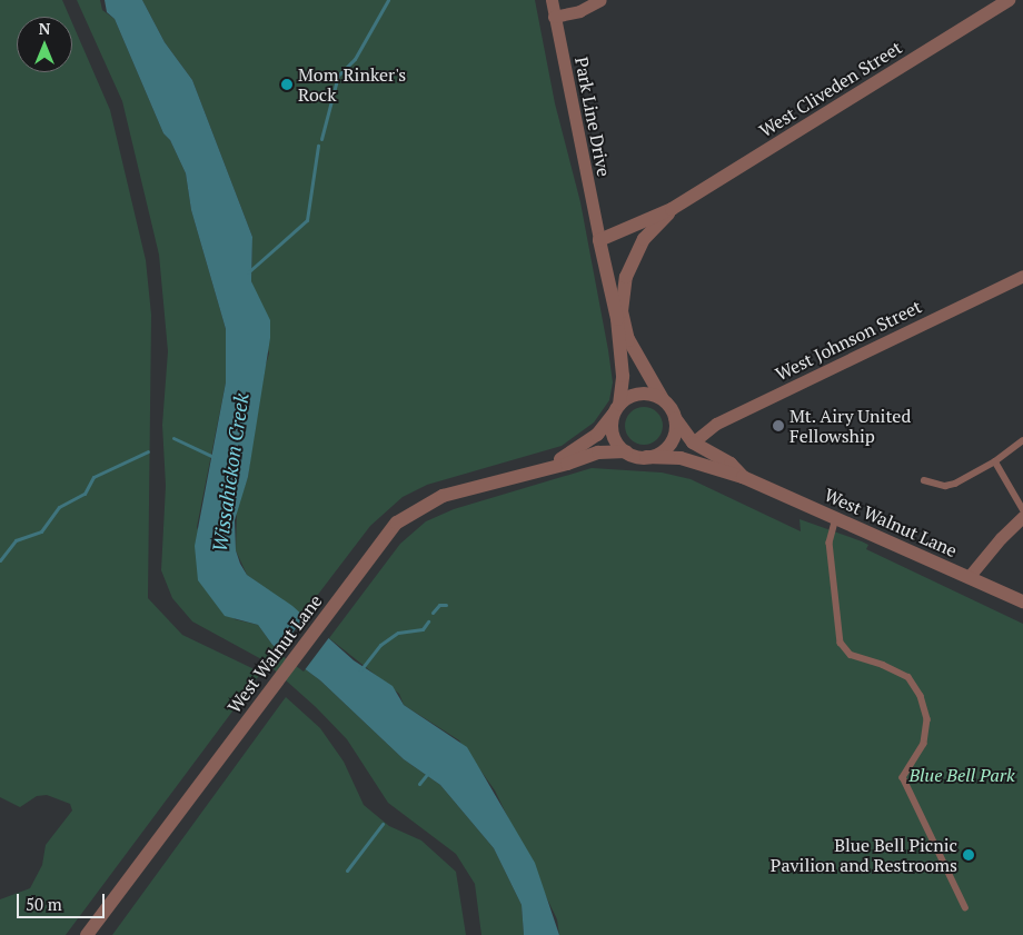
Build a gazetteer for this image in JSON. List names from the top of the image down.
{
  "streets": {
    "street": [
      "West Cliveden Street",
      "Park Line Drive",
      "West Johnson Street",
      "West Walnut Lane"
    ]
  },
  "crossings": [
    ["West Cliveden Street", "Park Line Drive"],
    ["West Johnson Street", "West Walnut Lane"]
  ],
  "water": ["Wissahickon Creek"],
  "parks": ["Blue Bell Park"],
  "places": ["Mom Rinker's Rock", "Mt. Airy United Fellowship", "Blue Bell Picnic Pavilion and Restrooms"],
  "scale_bar": "50 m",
  "north": "top"
}
